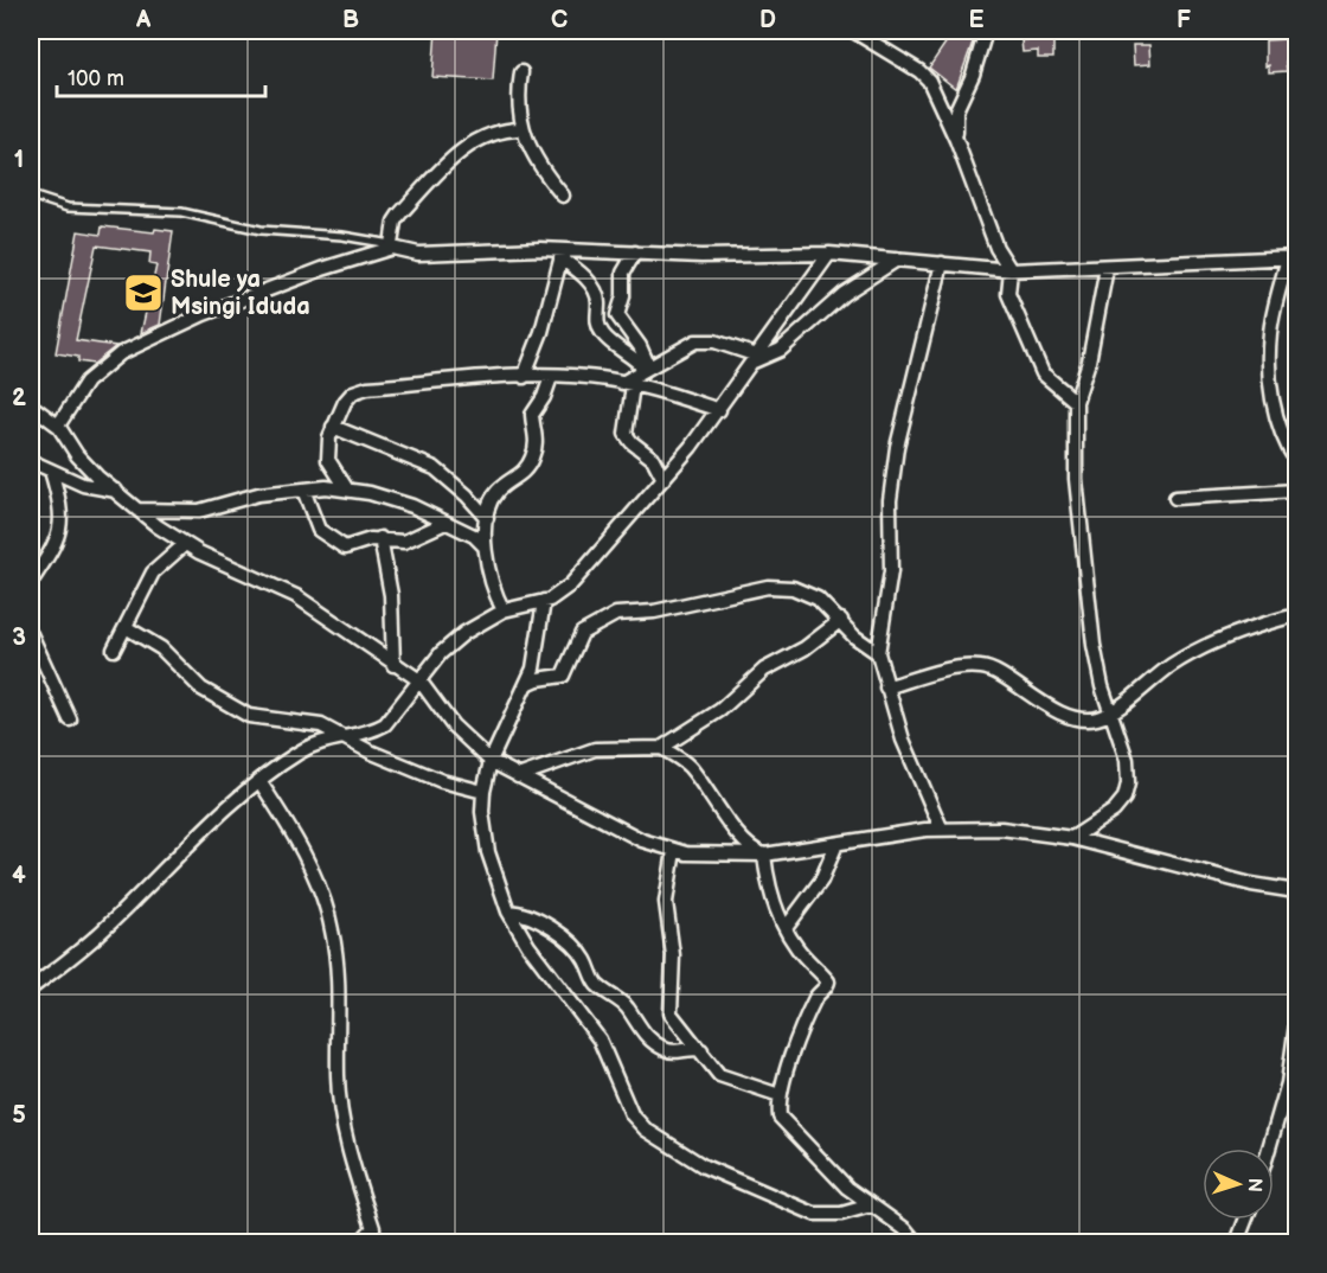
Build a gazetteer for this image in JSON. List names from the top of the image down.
{
  "places": {
    "school or university": ["Shule ya Msingi Iduda"]
  },
  "scale_bar": "100 m",
  "north": "right",
  "grid": {
    "columns": [
      "A",
      "B",
      "C",
      "D",
      "E",
      "F"
    ],
    "rows": [
      "1",
      "2",
      "3",
      "4",
      "5"
    ]
  }
}
